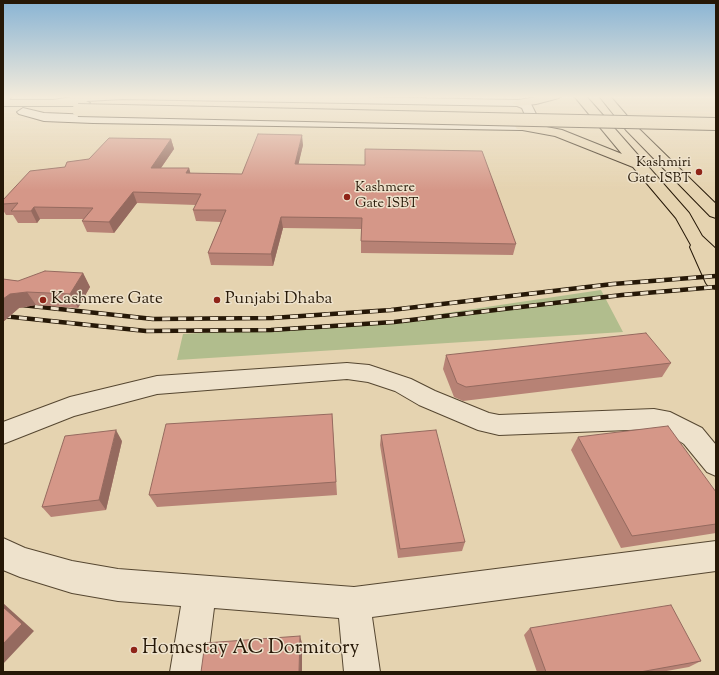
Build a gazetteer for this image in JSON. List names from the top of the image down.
{
  "places": [
    "Kashmiri Gate ISBT",
    "Kashmere Gate ISBT",
    "Kashmere Gate",
    "Punjabi Dhaba",
    "Homestay AC Dormitory"
  ]
}
